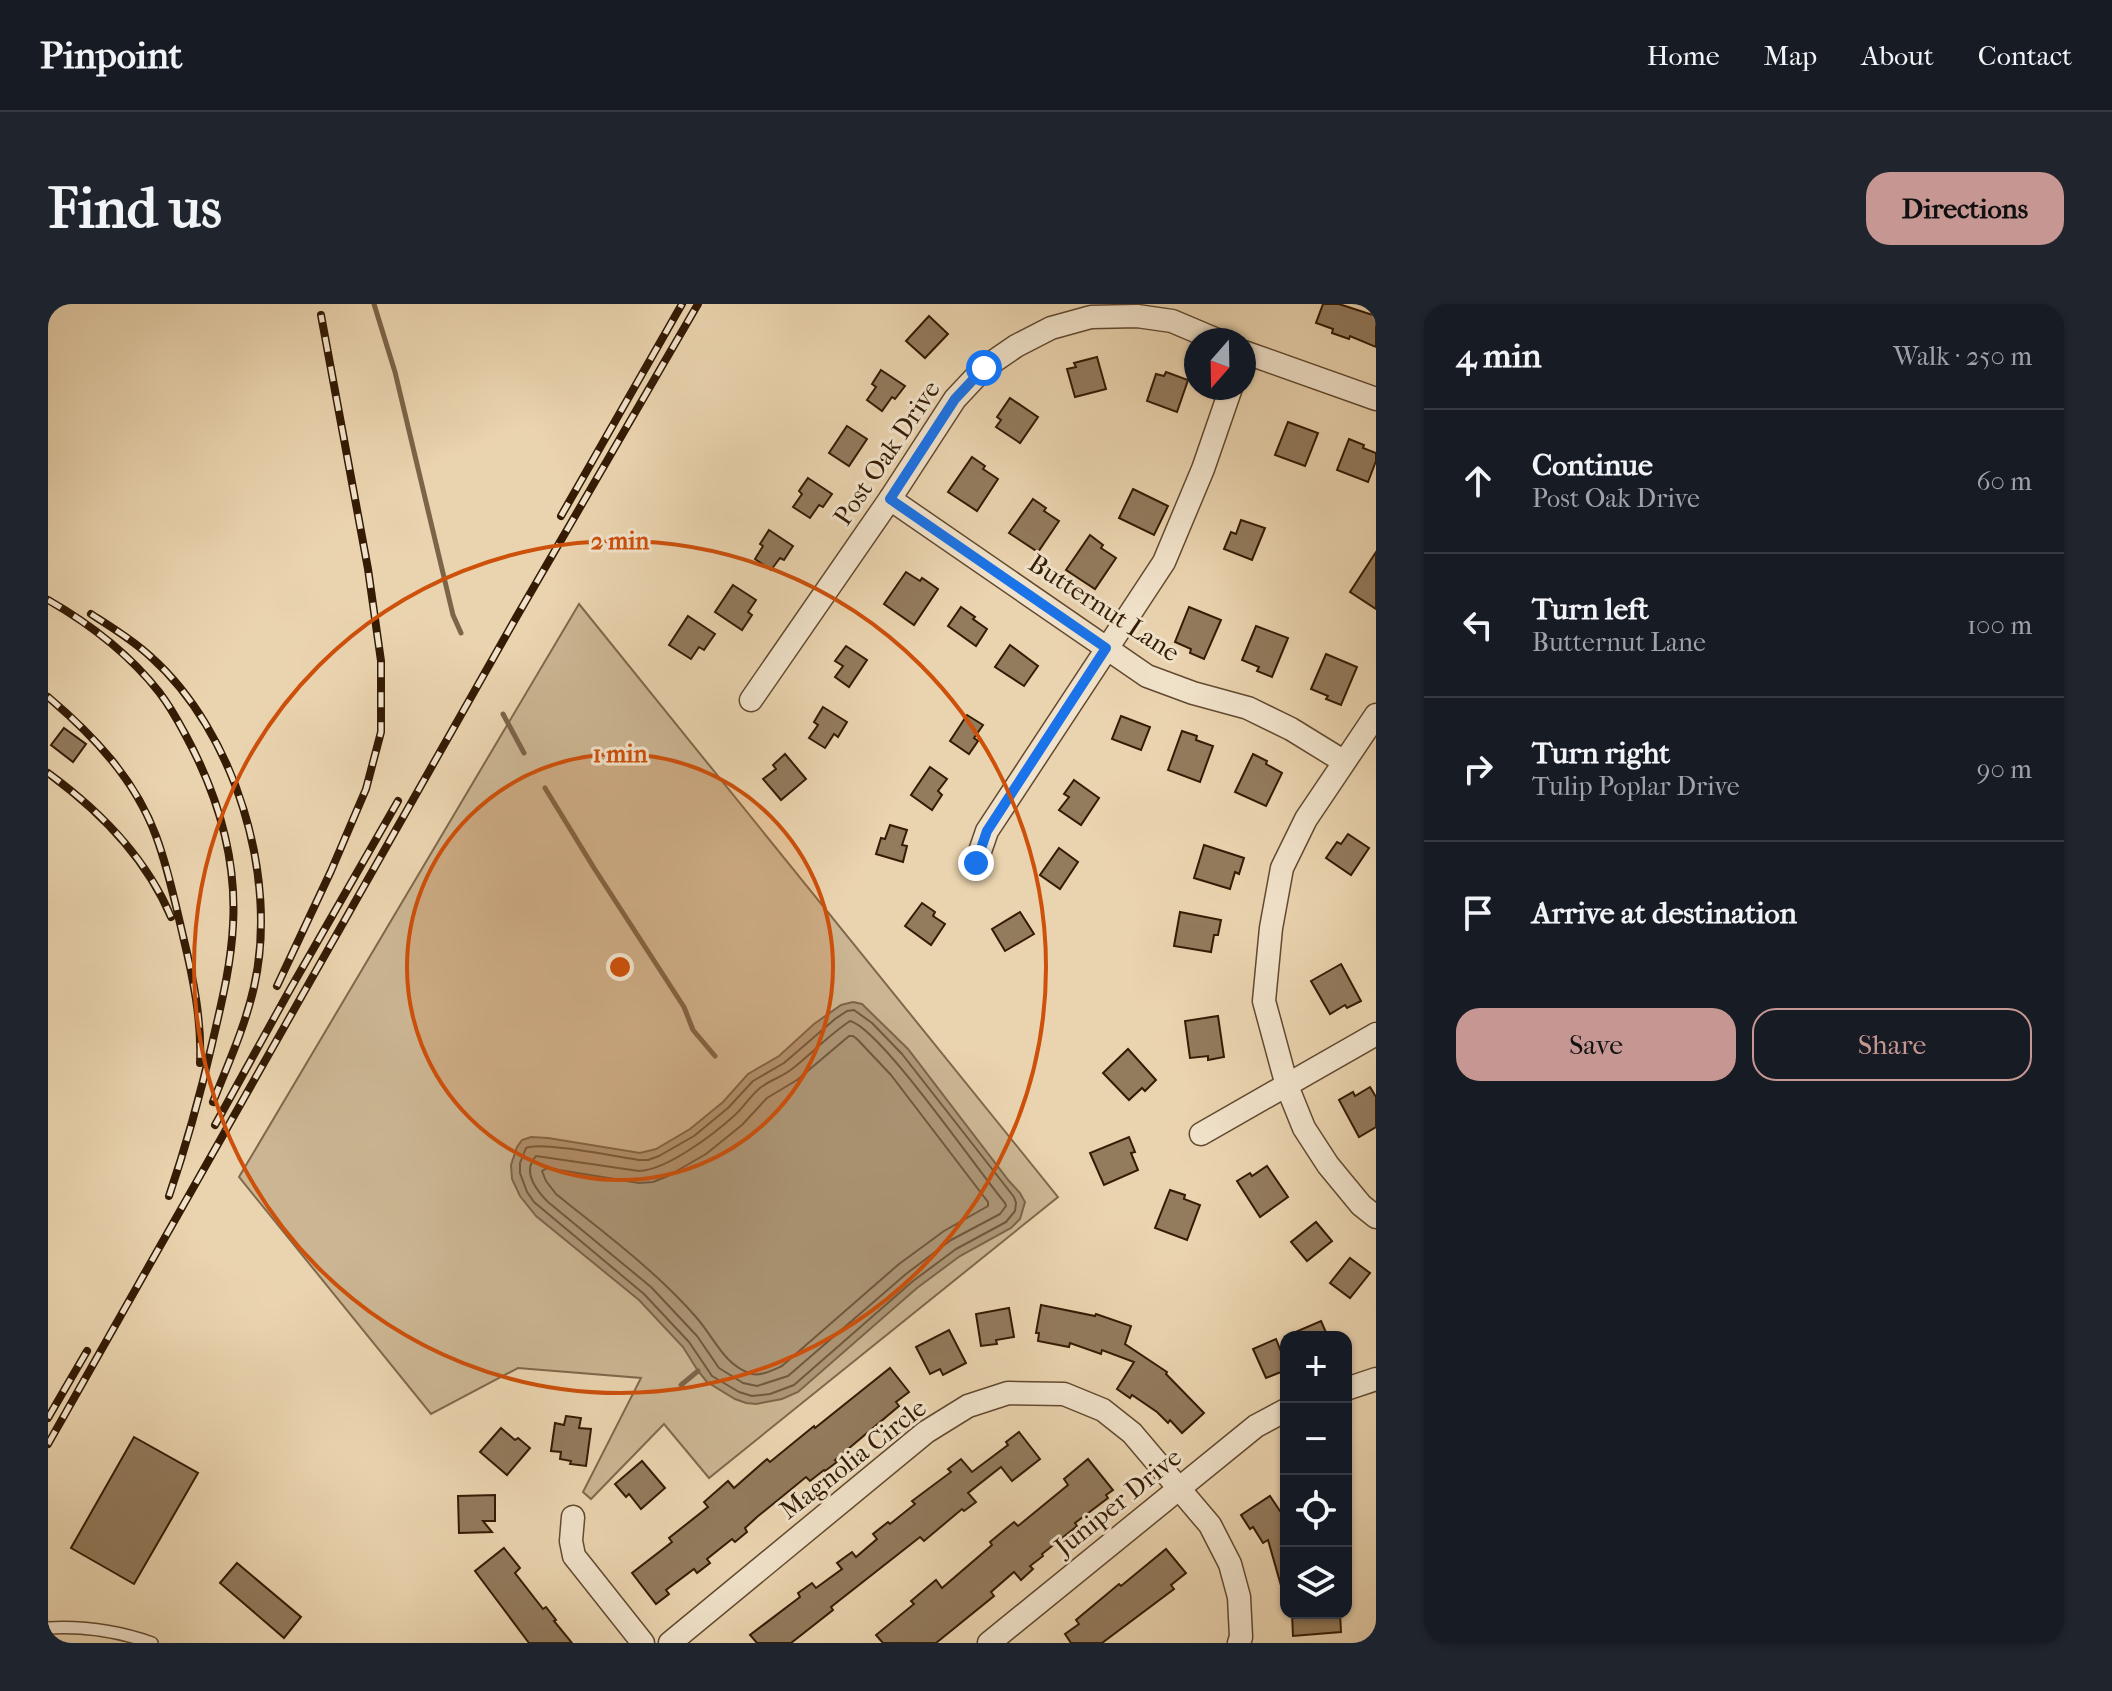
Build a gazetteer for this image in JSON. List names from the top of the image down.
{
  "streets": {
    "street": [
      "Post Oak Drive",
      "Butternut Lane",
      "Magnolia Circle",
      "Juniper Drive"
    ]
  },
  "crossings": [
    ["Post Oak Drive", "Butternut Lane"],
    ["Magnolia Circle", "Juniper Drive"]
  ],
  "north": "bottom",
  "page": {
    "header": "Pinpoint",
    "nav": [
      "Home",
      "Map",
      "About",
      "Contact"
    ],
    "buttons": [
      "Directions",
      ["Save", "Share"]
    ],
    "title": "Find us",
    "heading": ["4 min", "Walk · 250 m"],
    "list": [
      ["Continue", "Post Oak Drive", "60 m"],
      ["Turn left", "Butternut Lane", "100 m"],
      ["Turn right", "Tulip Poplar Drive", "90 m"],
      "Arrive at destination"
    ],
    "map_buttons": ["+", "−"]
  },
  "rings": ["2 min", "1 min"]
}
